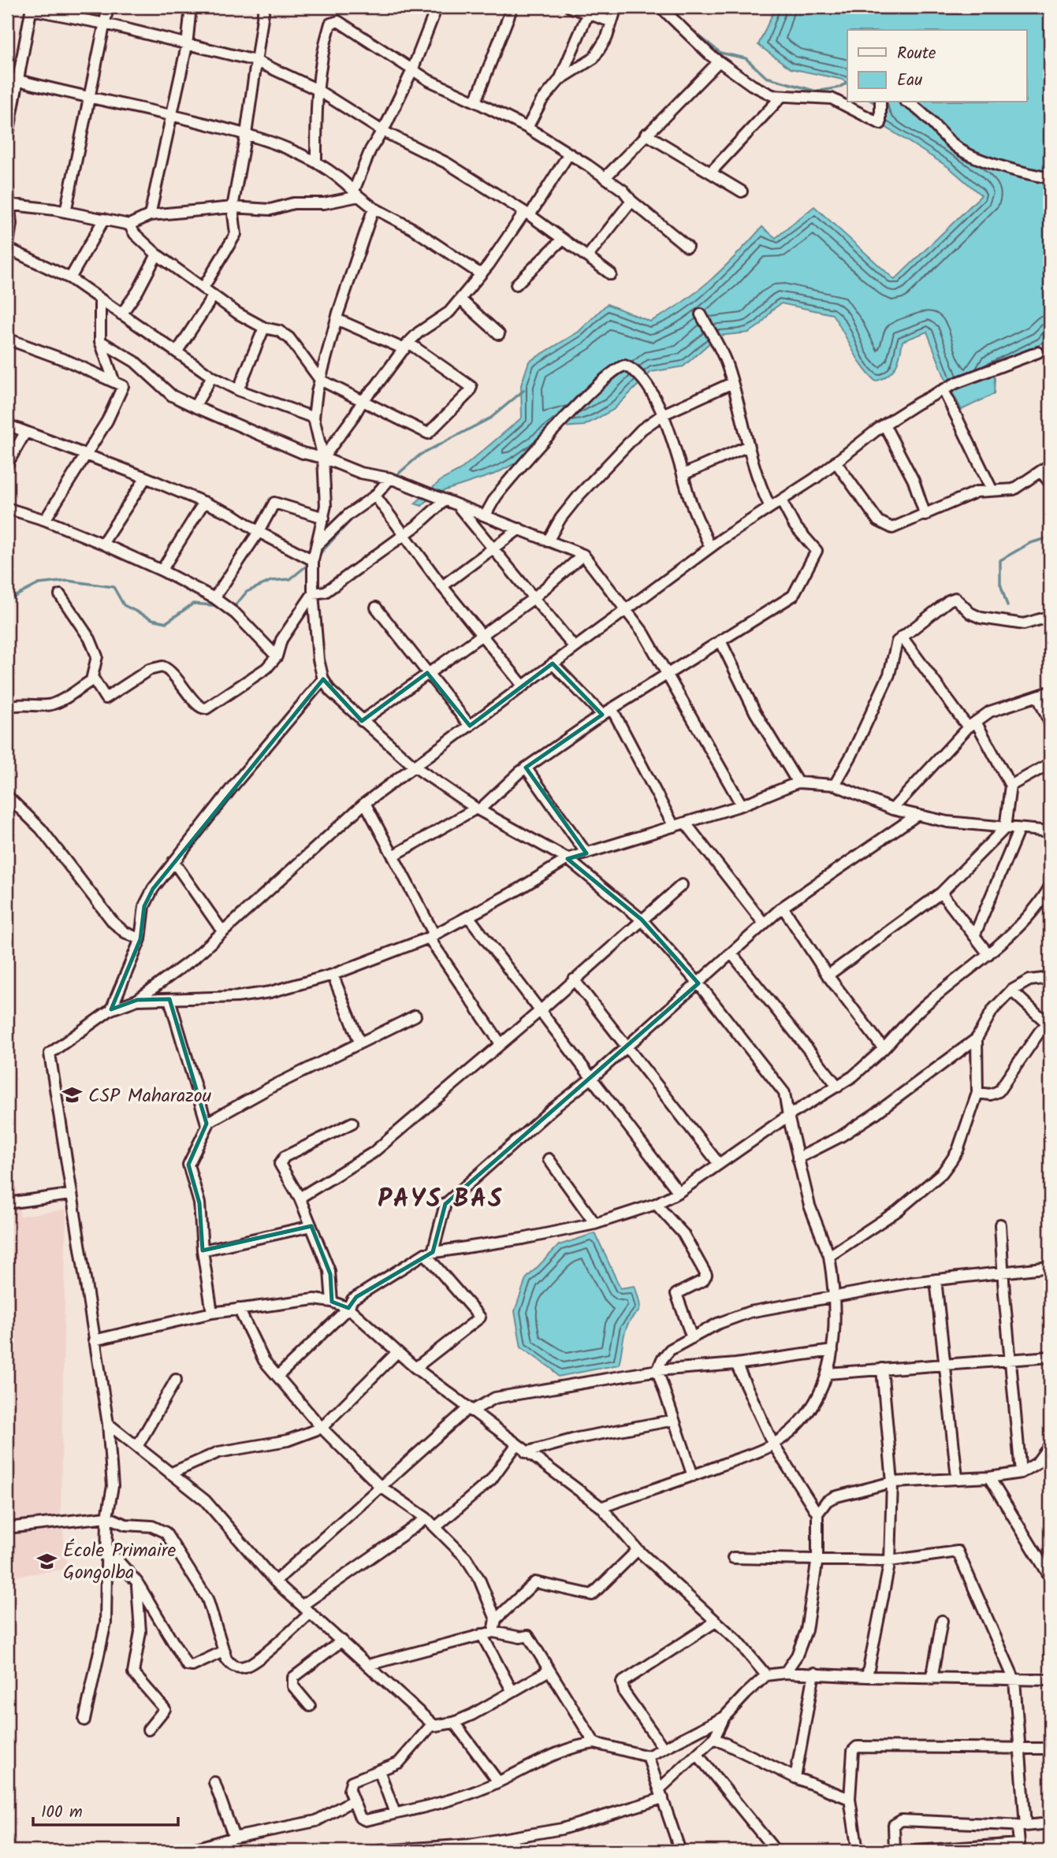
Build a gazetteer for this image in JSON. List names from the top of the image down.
{
  "districts": ["PAYS BAS"],
  "places": {
    "school or university": ["CSP Maharazou", "École Primaire Gongolba"]
  },
  "legend": ["Route", "Eau"],
  "scale_bar": "100 m"
}
